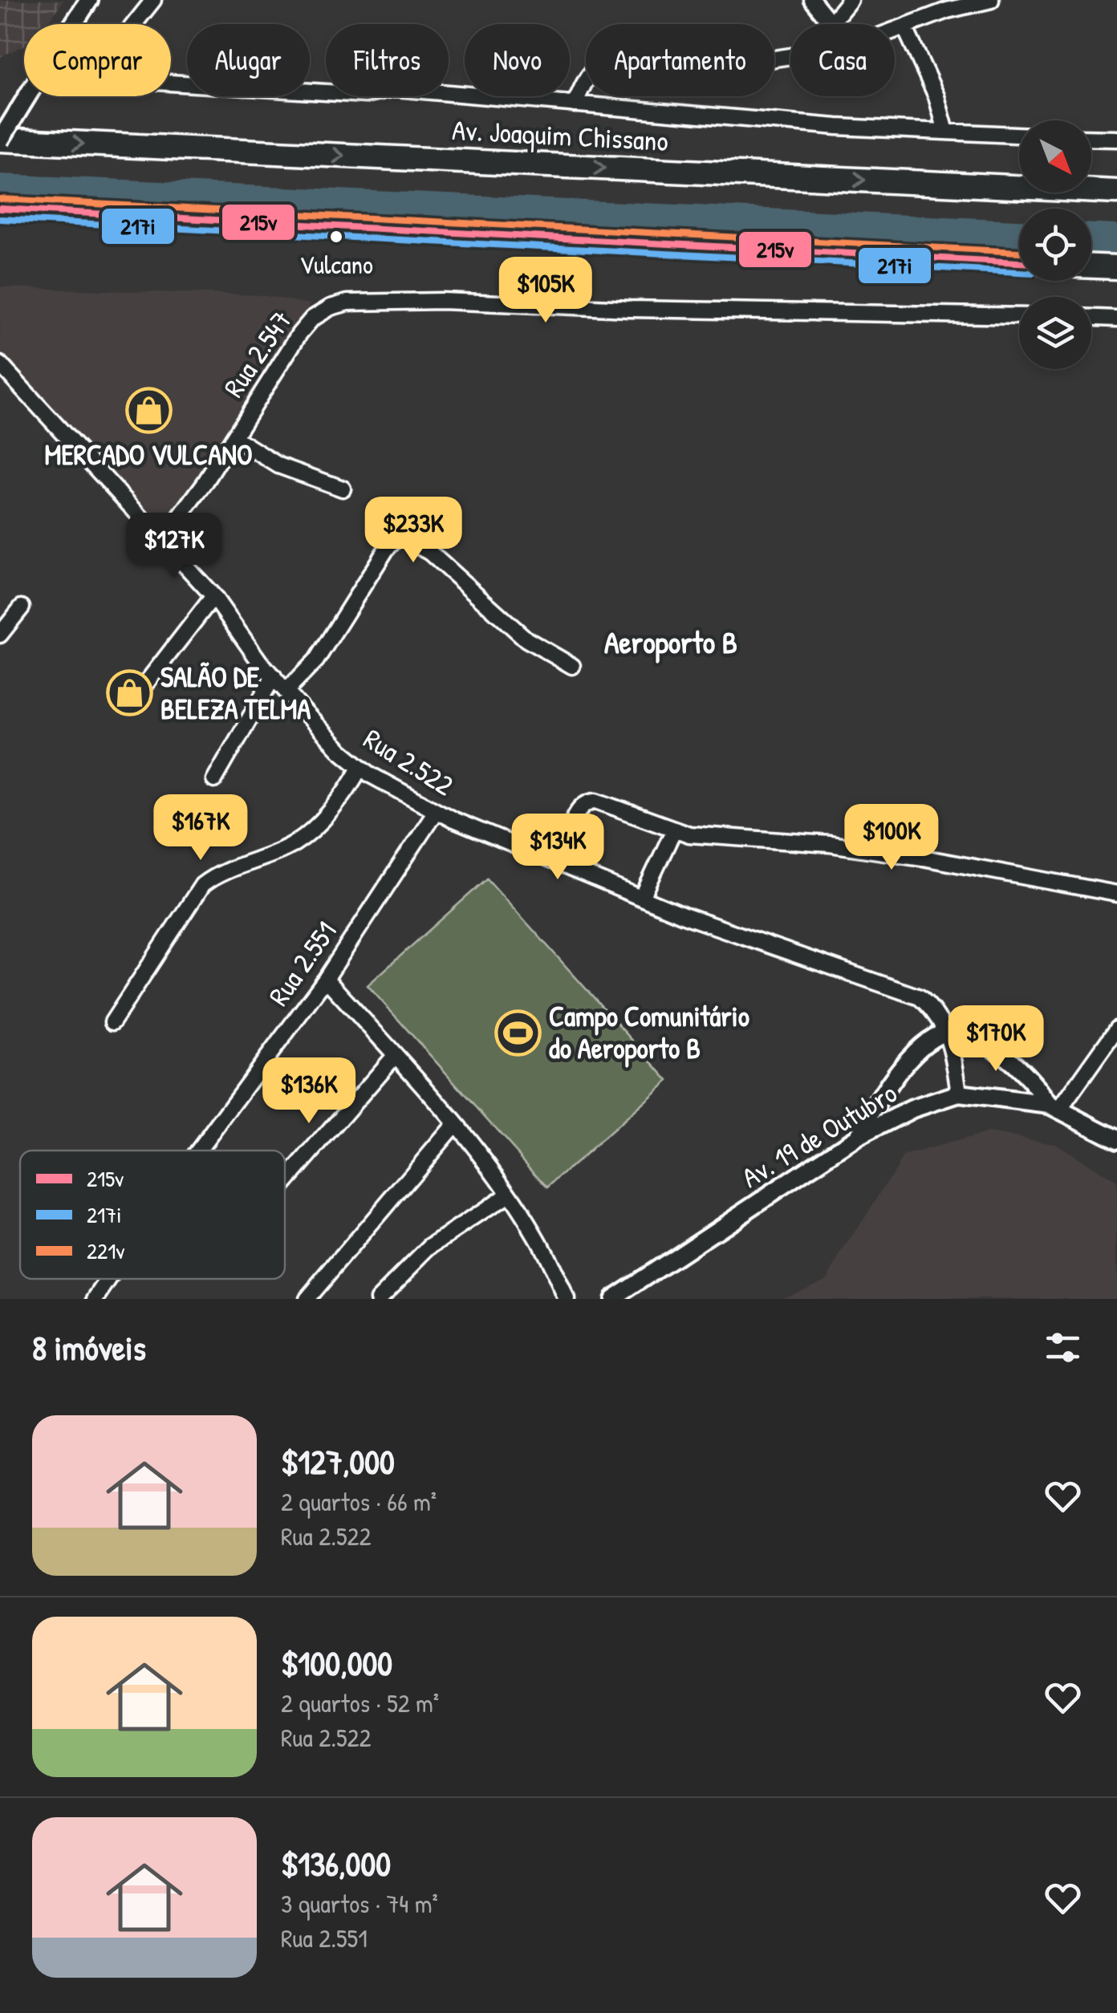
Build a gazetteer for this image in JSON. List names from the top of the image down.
{
  "streets": {
    "main road": ["Av. Joaquim Chissano"],
    "street": [
      "Rua 2.547",
      "Rua 2.522",
      "Rua 2.551",
      "Av. 19 de Outubro"
    ]
  },
  "crossings": [
    ["Rua 2.547", "Rua 2.522"],
    ["Rua 2.522", "Rua 2.551"],
    ["Rua 2.522", "Av. 19 de Outubro"]
  ],
  "districts": ["Aeroporto B"],
  "places": {
    "other": ["Vulcano"],
    "shop": ["MERCADO VULCANO", "SALÃO DE BELEZA TELMA"],
    "sports": ["Campo Comunitário do Aeroporto B"]
  },
  "lines": ["transit line 221v", "transit line 215v", "transit line 217i"],
  "legend": ["215v", "217i", "221v"],
  "north": "bottom right",
  "page": {
    "chip": [
      "Comprar",
      "Alugar",
      "Filtros",
      "Novo",
      "Apartamento",
      "Casa"
    ],
    "price": [
      "$105K",
      "$233K",
      "$127K",
      "$167K",
      "$100K",
      "$134K",
      "$170K",
      "$136K"
    ],
    "heading": "8 imóveis",
    "list": [
      {
        "name": "$127,000",
        "note": "2 quartos · 66 m² · Rua 2.522"
      },
      {
        "name": "$100,000",
        "note": "2 quartos · 52 m² · Rua 2.522"
      },
      {
        "name": "$136,000",
        "note": "3 quartos · 74 m² · Rua 2.551"
      }
    ]
  }
}
